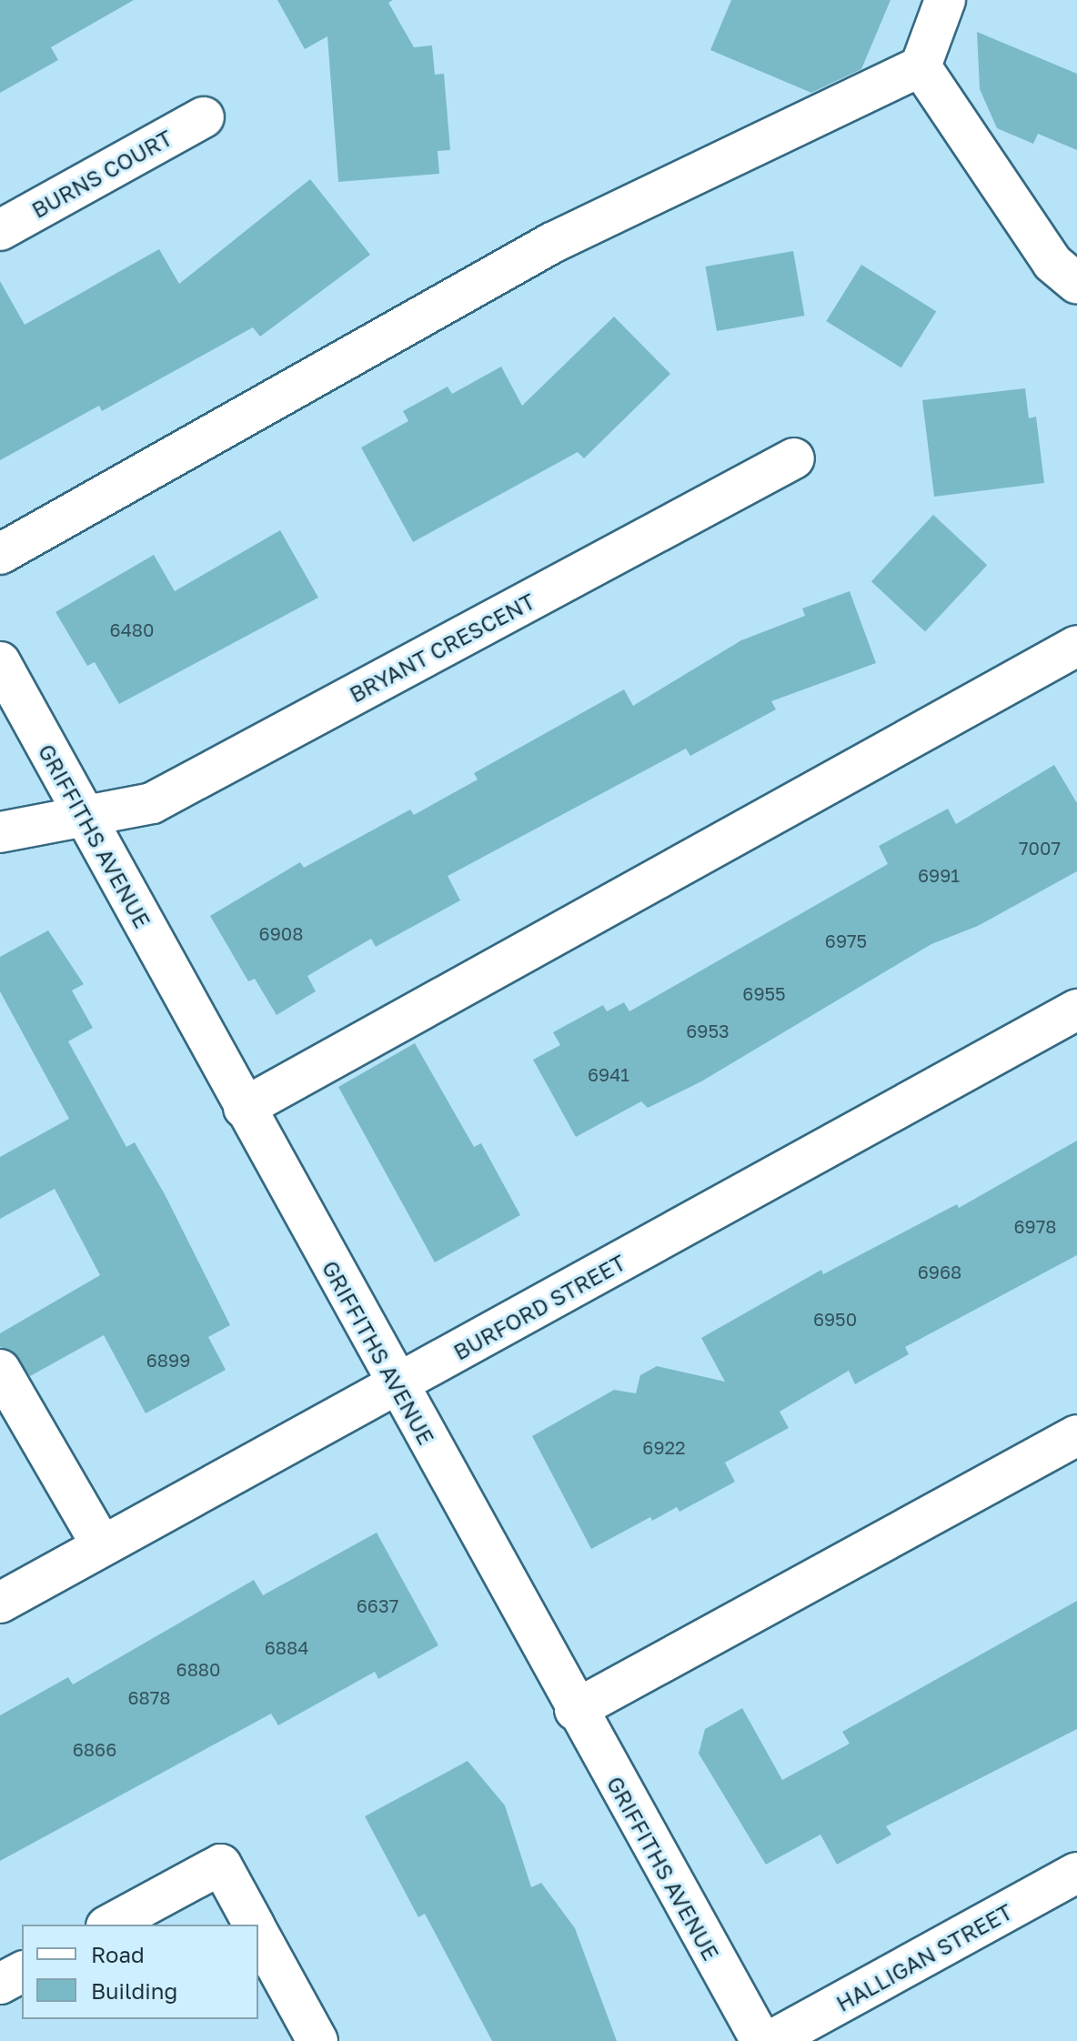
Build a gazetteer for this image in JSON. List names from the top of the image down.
{
  "streets": {
    "street": [
      "BURNS COURT",
      "BRYANT CRESCENT",
      "GRIFFITHS AVENUE",
      "BURFORD STREET",
      "HALLIGAN STREET"
    ]
  },
  "crossings": [
    ["BRYANT CRESCENT", "GRIFFITHS AVENUE"],
    ["GRIFFITHS AVENUE", "BURFORD STREET"]
  ],
  "house_numbers": [
    "6480",
    "7007",
    "6991",
    "6908",
    "6975",
    "6955",
    "6953",
    "6941",
    "6978",
    "6968",
    "6950",
    "6899",
    "6922",
    "6637",
    "6884",
    "6880",
    "6878",
    "6866"
  ],
  "legend": ["Road", "Building"]
}
